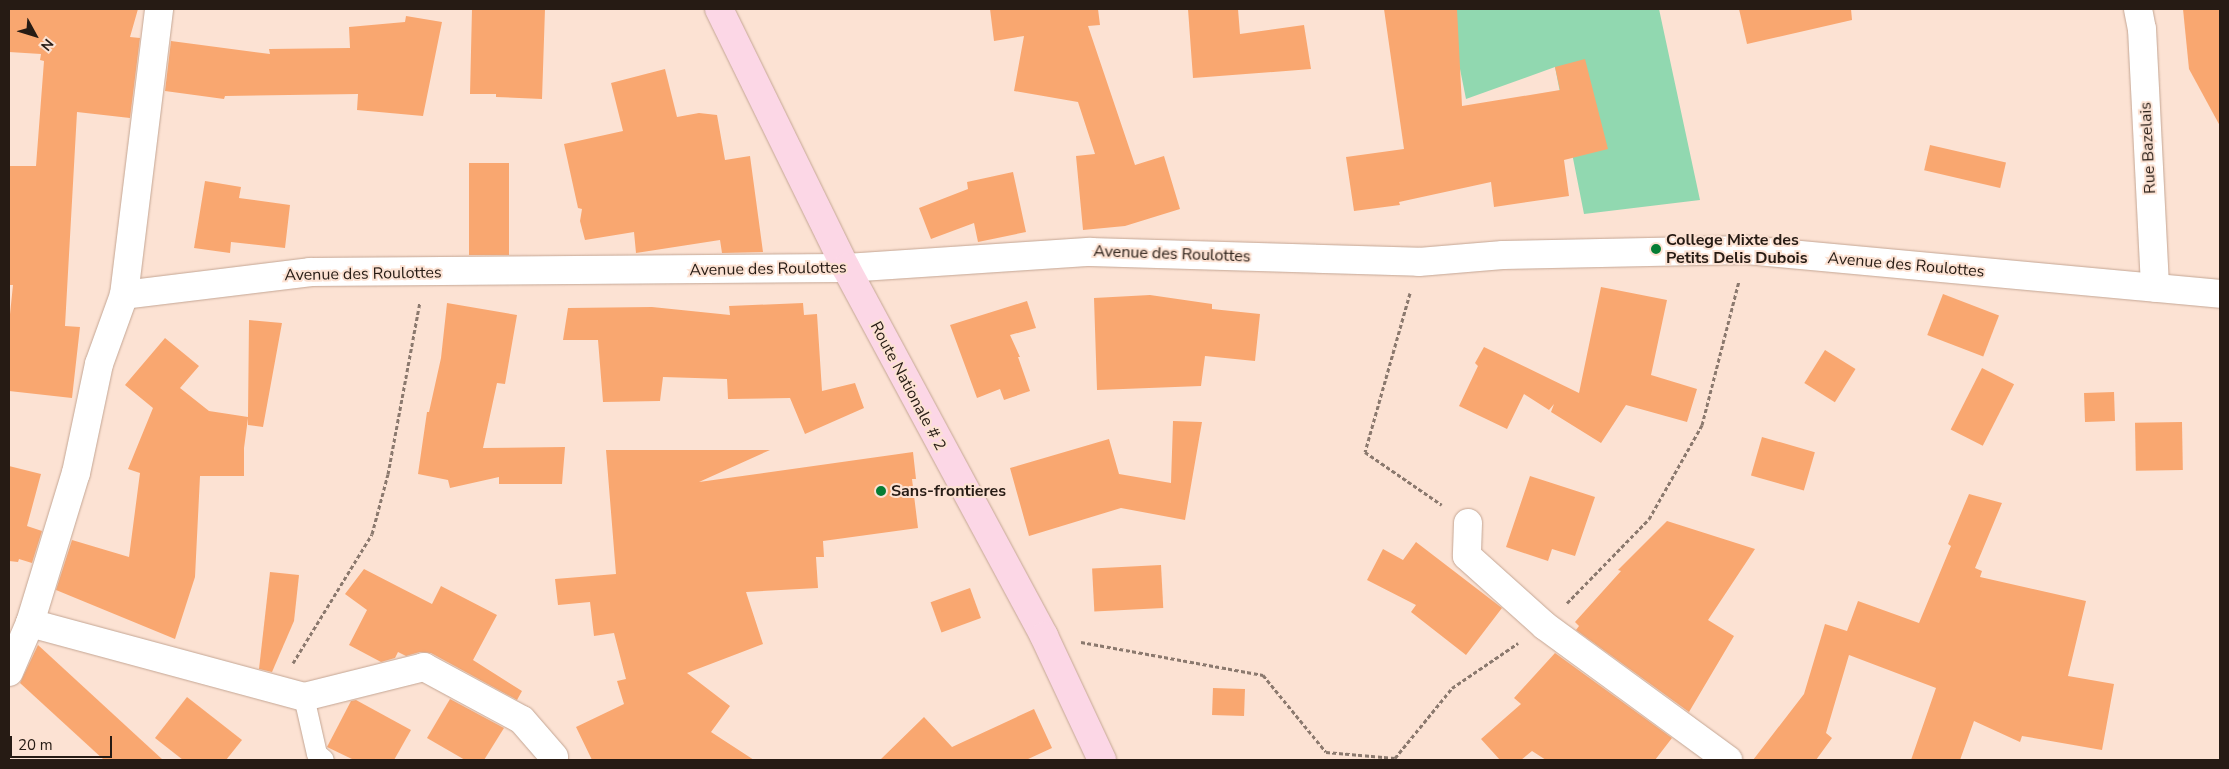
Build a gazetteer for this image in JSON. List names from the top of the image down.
{
  "streets": {
    "main road": ["Route Nationale # 2"],
    "street": ["Rue Bazelais", "Avenue des Roulottes"]
  },
  "crossings": [
    ["Rue Bazelais", "Avenue des Roulottes"],
    ["Avenue des Roulottes", "Route Nationale # 2"]
  ],
  "places": ["College Mixte des Petits Delis Dubois", "Sans-frontieres"],
  "scale_bar": "20 m",
  "north": "bottom right"
}
